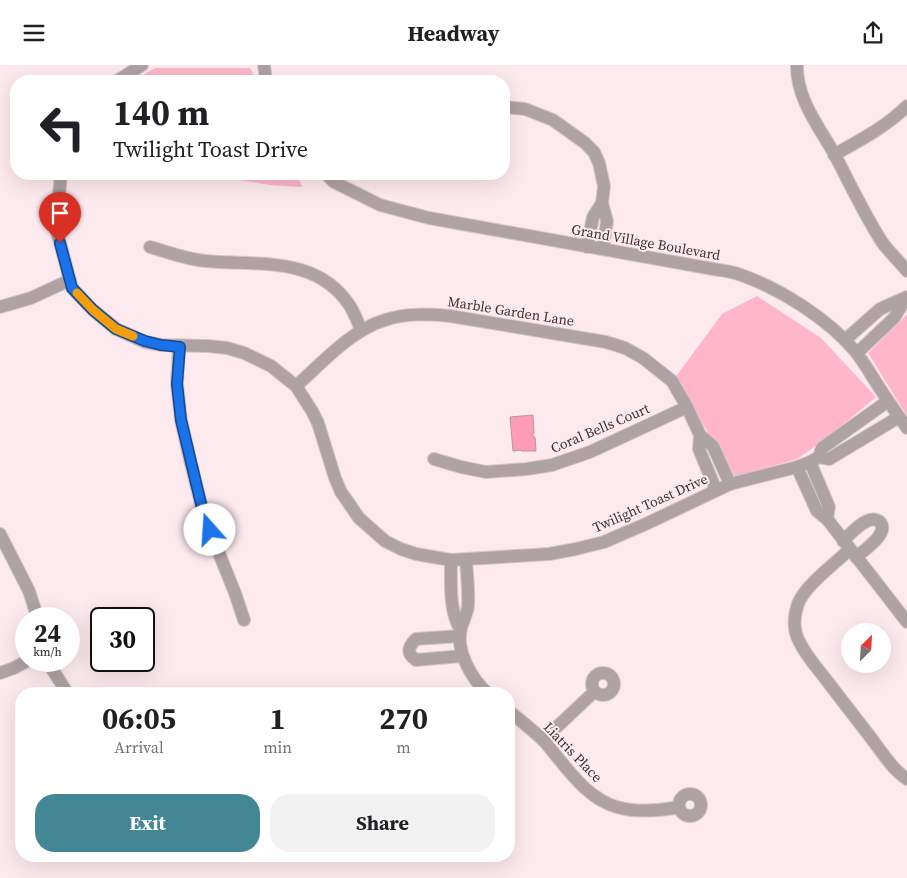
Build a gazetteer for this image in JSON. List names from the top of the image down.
{
  "streets": {
    "street": [
      "Grand Village Boulevard",
      "Marble Garden Lane",
      "Coral Bells Court",
      "Twilight Toast Drive",
      "Liatris Place"
    ]
  },
  "crossings": [
    ["Grand Village Boulevard", "Twilight Toast Drive"],
    ["Marble Garden Lane", "Coral Bells Court"],
    ["Marble Garden Lane", "Twilight Toast Drive"]
  ],
  "north": "top right",
  "page": {
    "header": "Headway",
    "turn": ["140 m", "Twilight Toast Drive"],
    "speed": "24 km/h",
    "limit": "30",
    "eta": [
      "06:05",
      "Arrival",
      "1",
      "min",
      "270",
      "m"
    ],
    "buttons": ["Exit", "Share"]
  }
}
